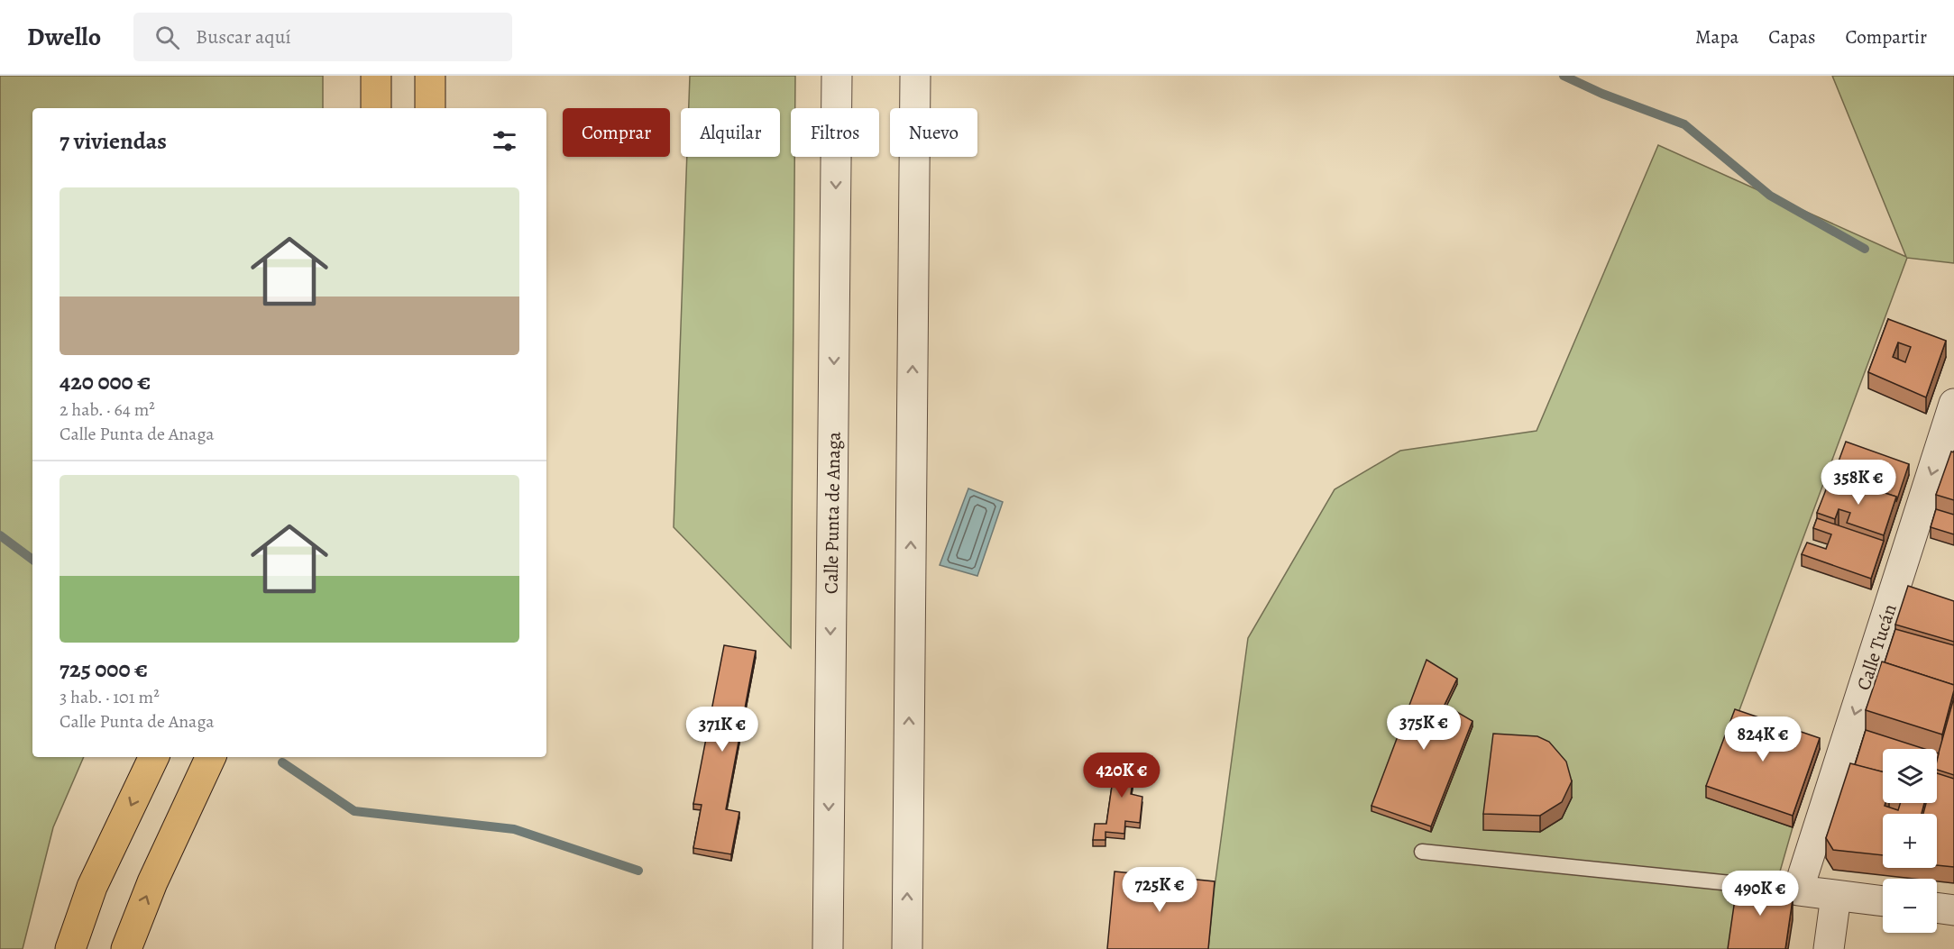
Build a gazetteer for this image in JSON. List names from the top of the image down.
{
  "streets": {
    "street": ["Calle Punta de Anaga", "Calle Tucán"]
  },
  "one_way": ["Calle Tucán"],
  "page": {
    "header": "Dwello",
    "search": "Buscar aquí",
    "nav": ["Mapa", "Capas", "Compartir"],
    "chip": [
      "Comprar",
      "Alquilar",
      "Filtros",
      "Nuevo"
    ],
    "heading": "7 viviendas",
    "list": [
      {
        "name": "420 000 €",
        "note": "2 hab. · 64 m² · Calle Punta de Anaga"
      },
      {
        "name": "725 000 €",
        "note": "3 hab. · 101 m² · Calle Punta de Anaga"
      }
    ],
    "price": [
      "358K €",
      "375K €",
      "371K €",
      "824K €",
      "420K €",
      "725K €",
      "490K €"
    ],
    "map_buttons": ["+", "−"]
  }
}
